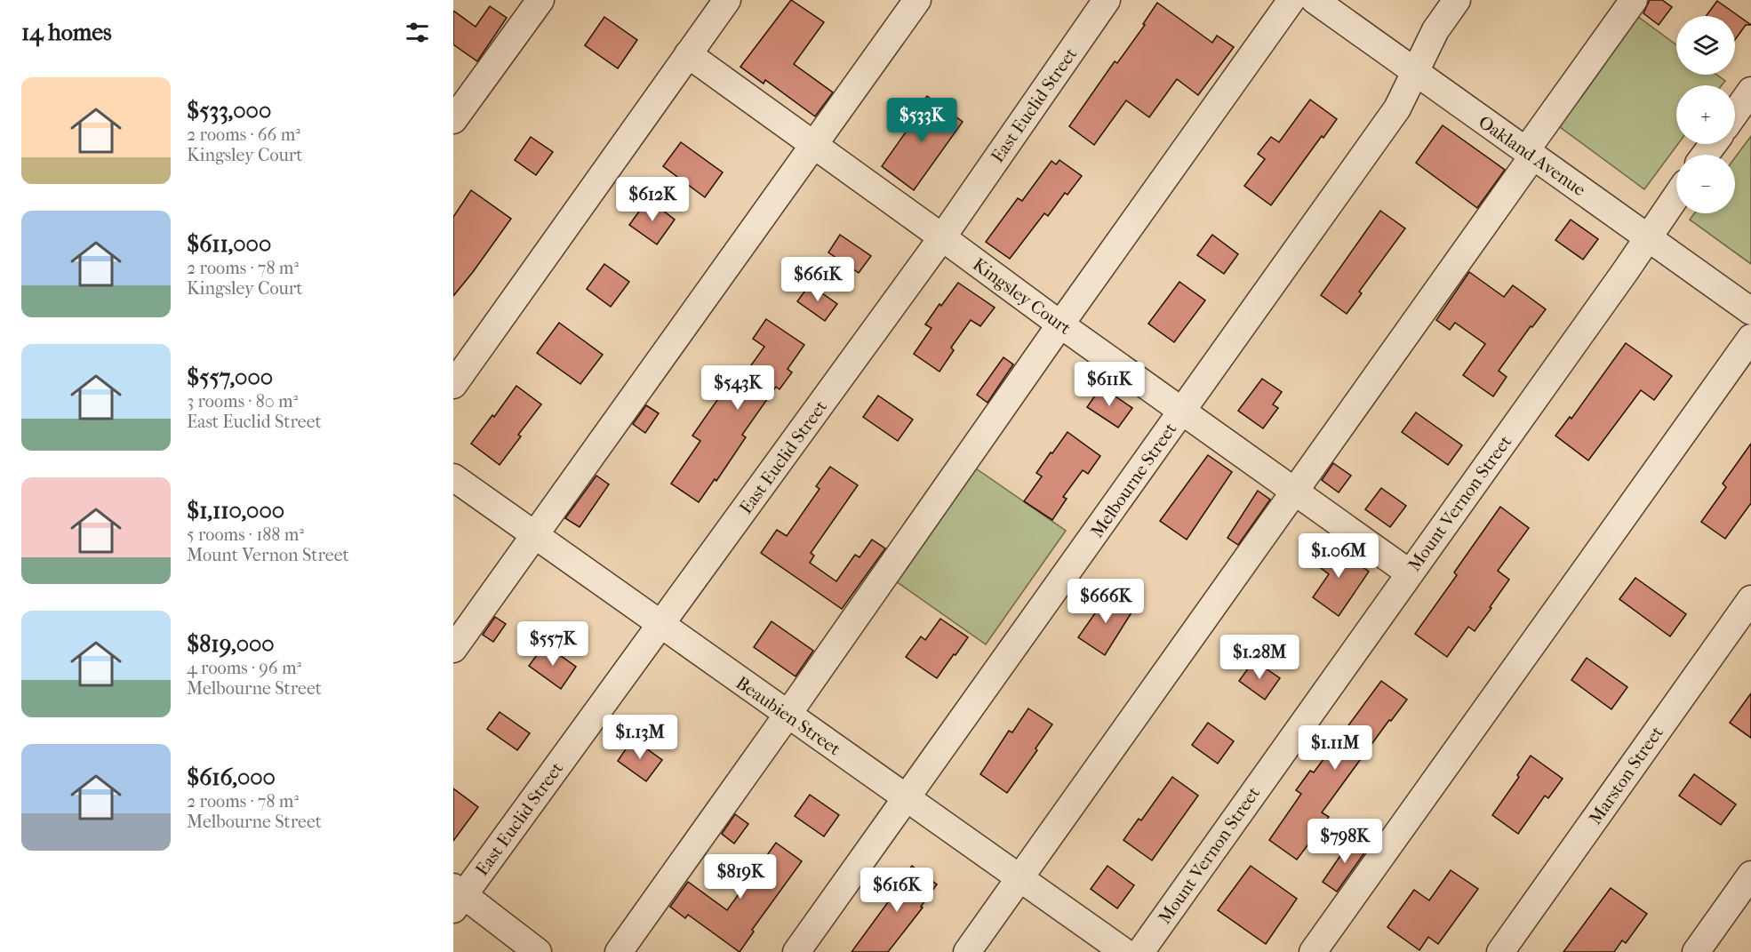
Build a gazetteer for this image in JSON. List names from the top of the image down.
{
  "streets": {
    "street": [
      "East Euclid Street",
      "Oakland Avenue",
      "Kingsley Court",
      "Melbourne Street",
      "Mount Vernon Street",
      "Beaubien Street",
      "Marston Street"
    ]
  },
  "crossings": [
    ["East Euclid Street", "Kingsley Court"],
    ["East Euclid Street", "Beaubien Street"],
    ["Oakland Avenue", "Melbourne Street"],
    ["Oakland Avenue", "Mount Vernon Street"],
    ["Kingsley Court", "Melbourne Street"],
    ["Kingsley Court", "Mount Vernon Street"],
    ["Melbourne Street", "Beaubien Street"]
  ],
  "page": {
    "heading": "14 homes",
    "map_buttons": ["+", "−"],
    "list": [
      {
        "name": "$533,000",
        "note": "2 rooms · 66 m² · Kingsley Court"
      },
      {
        "name": "$611,000",
        "note": "2 rooms · 78 m² · Kingsley Court"
      },
      {
        "name": "$557,000",
        "note": "3 rooms · 80 m² · East Euclid Street"
      },
      {
        "name": "$1,110,000",
        "note": "5 rooms · 188 m² · Mount Vernon Street"
      },
      {
        "name": "$819,000",
        "note": "4 rooms · 96 m² · Melbourne Street"
      },
      {
        "name": "$616,000",
        "note": "2 rooms · 78 m² · Melbourne Street"
      }
    ],
    "price": [
      "$533K",
      "$612K",
      "$661K",
      "$611K",
      "$543K",
      "$1.06M",
      "$666K",
      "$557K",
      "$1.28M",
      "$1.13M",
      "$1.11M",
      "$798K",
      "$819K",
      "$616K"
    ]
  }
}
